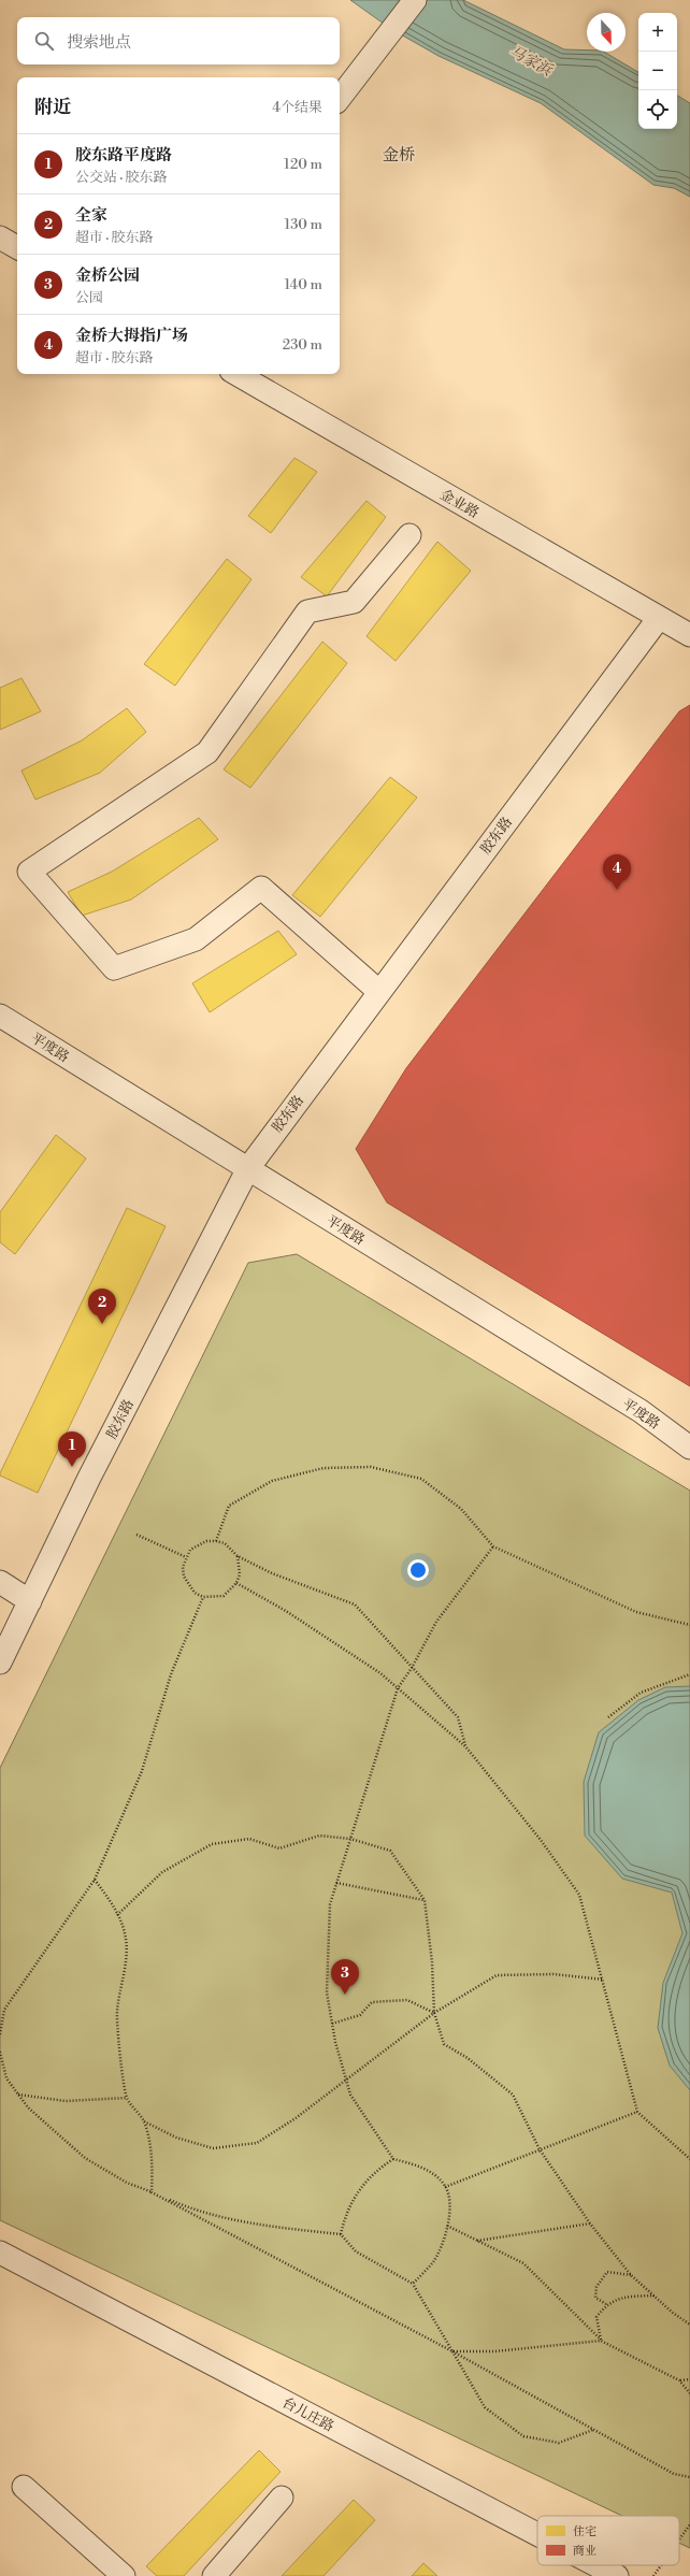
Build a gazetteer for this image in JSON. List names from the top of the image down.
{
  "streets": {
    "street": [
      "金业路",
      "胶东路",
      "平度路",
      "台儿庄路"
    ]
  },
  "crossings": [
    ["金业路", "胶东路"],
    ["胶东路", "平度路"]
  ],
  "districts": ["金桥"],
  "water": ["马家浜"],
  "legend": ["住宅", "商业"],
  "north": "bottom",
  "page": {
    "map_buttons": ["+", "−"],
    "search": "搜索地点",
    "heading": ["附近", "4个结果"],
    "list": [
      {
        "mark": "1",
        "name": "胶东路平度路",
        "note": "公交站 · 胶东路",
        "value": "120 m"
      },
      {
        "mark": "2",
        "name": "全家",
        "note": "超市 · 胶东路",
        "value": "130 m"
      },
      {
        "mark": "3",
        "name": "金桥公园",
        "note": "公园",
        "value": "140 m"
      },
      {
        "mark": "4",
        "name": "金桥大拇指广场",
        "note": "超市 · 胶东路",
        "value": "230 m"
      }
    ],
    "pins": [
      "4",
      "2",
      "1",
      "3"
    ]
  }
}
